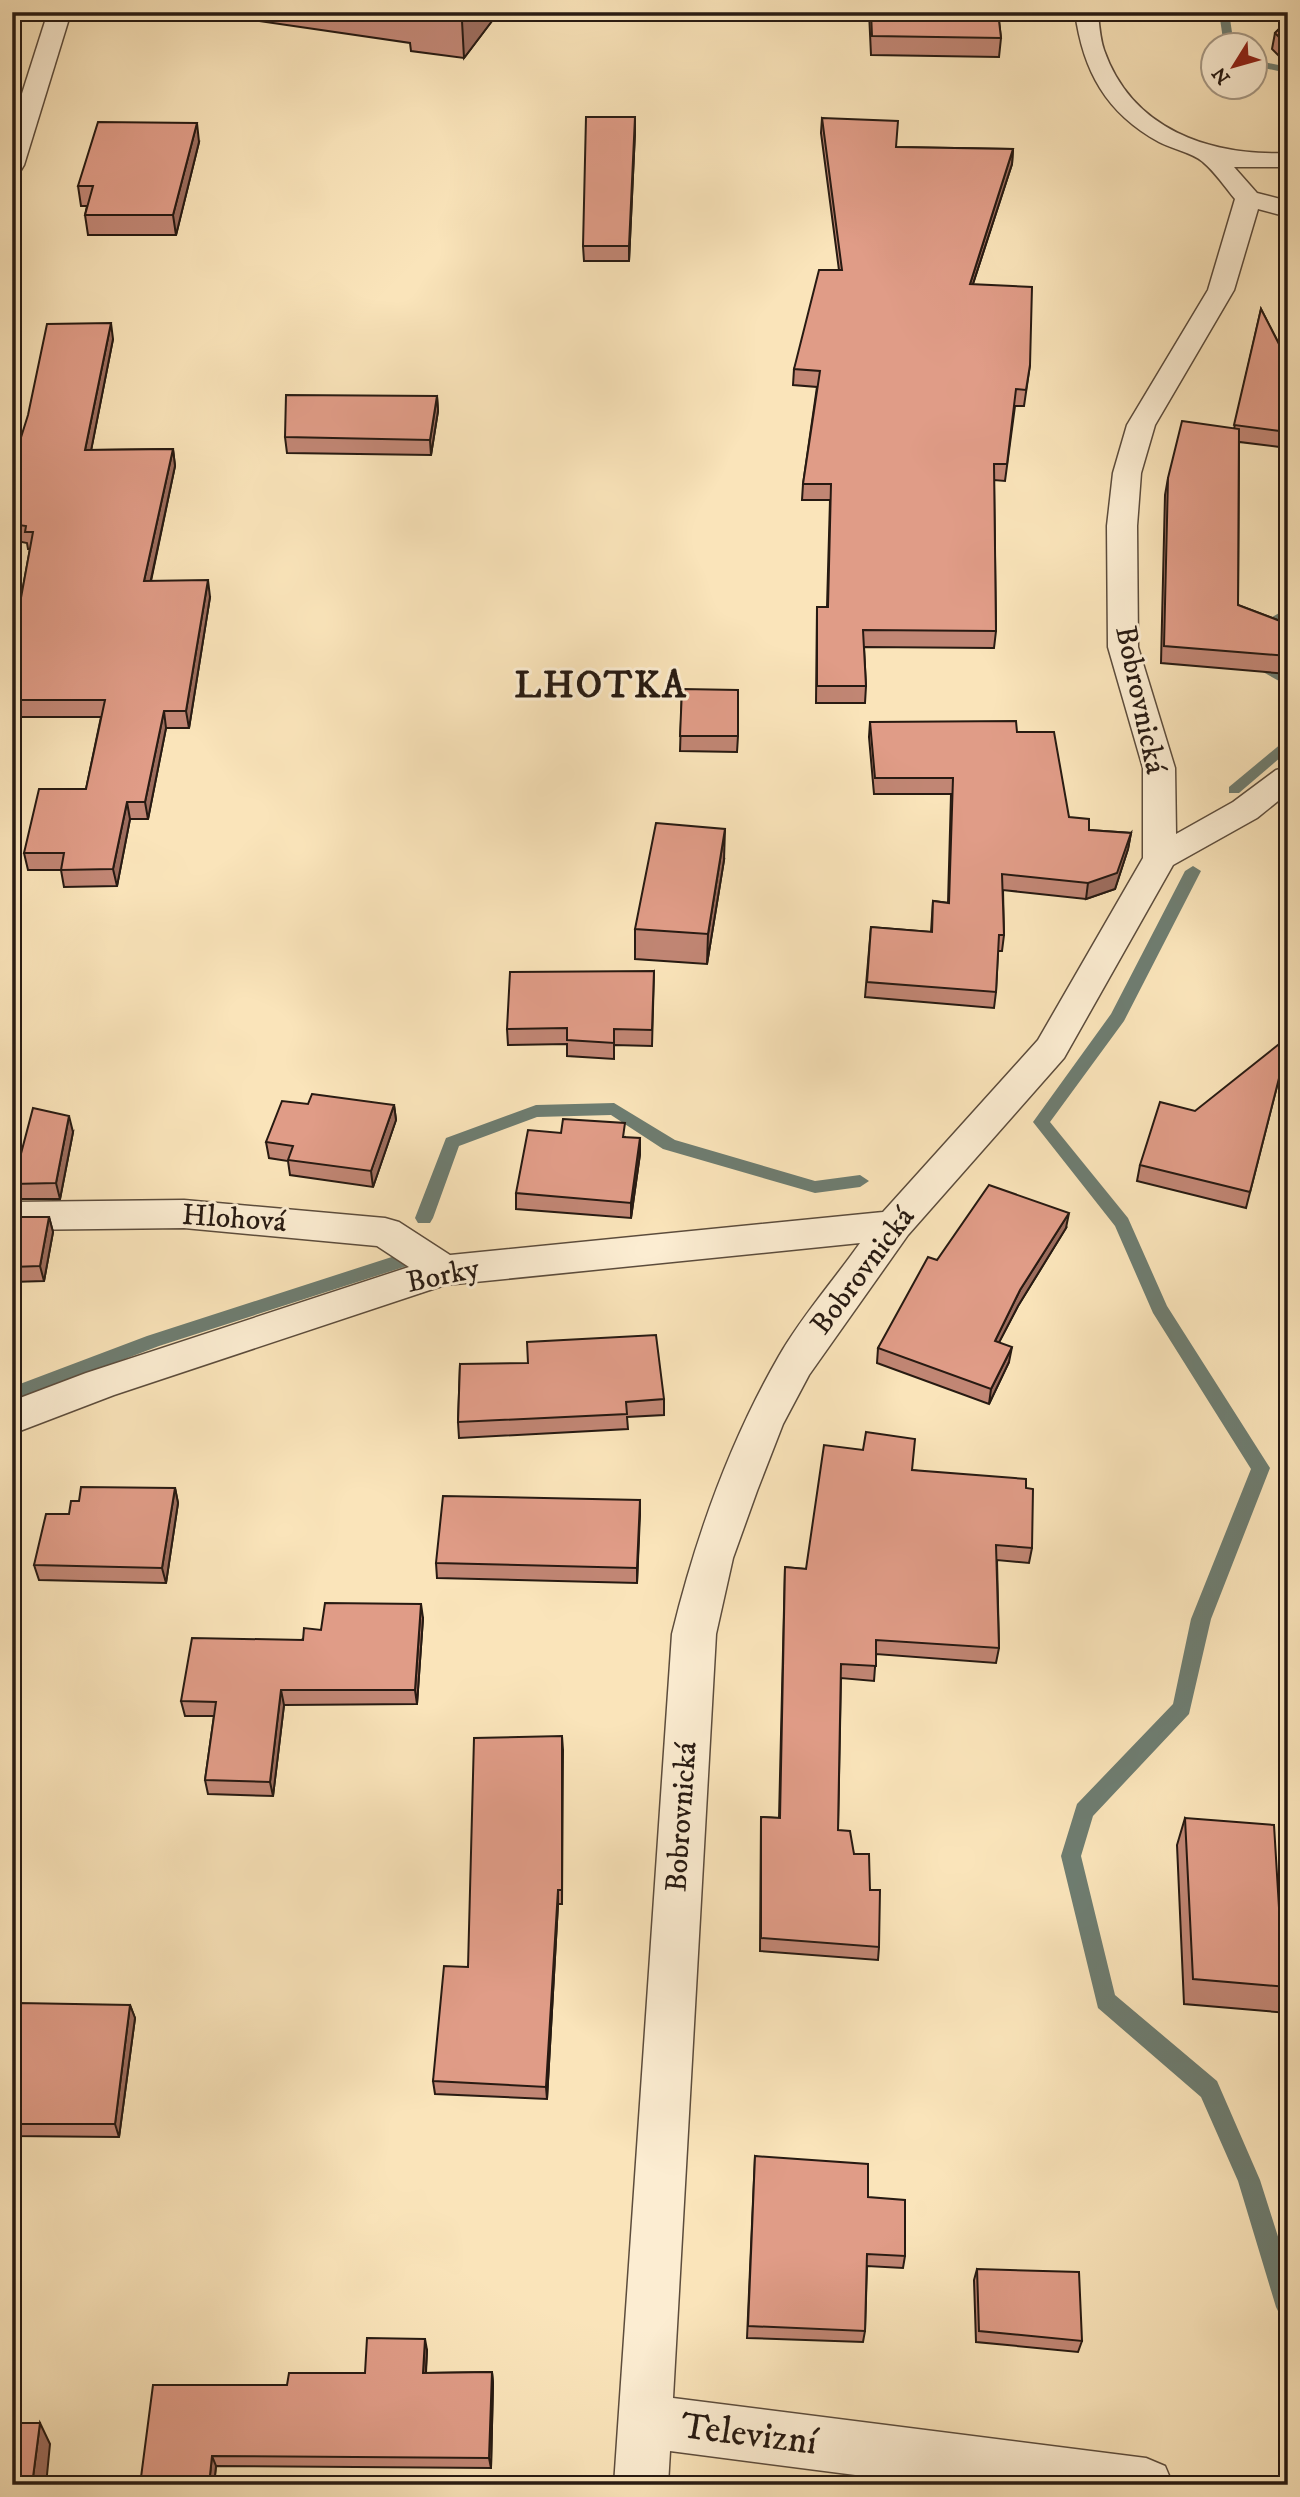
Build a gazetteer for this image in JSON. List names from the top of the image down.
{
  "streets": {
    "street": [
      "Bobrovnická",
      "Hlohová",
      "Borky",
      "Televizní"
    ]
  },
  "crossings": [
    ["Bobrovnická", "Borky"],
    ["Bobrovnická", "Televizní"],
    ["Hlohová", "Borky"]
  ],
  "districts": ["LHOTKA"],
  "north": "bottom left"
}
